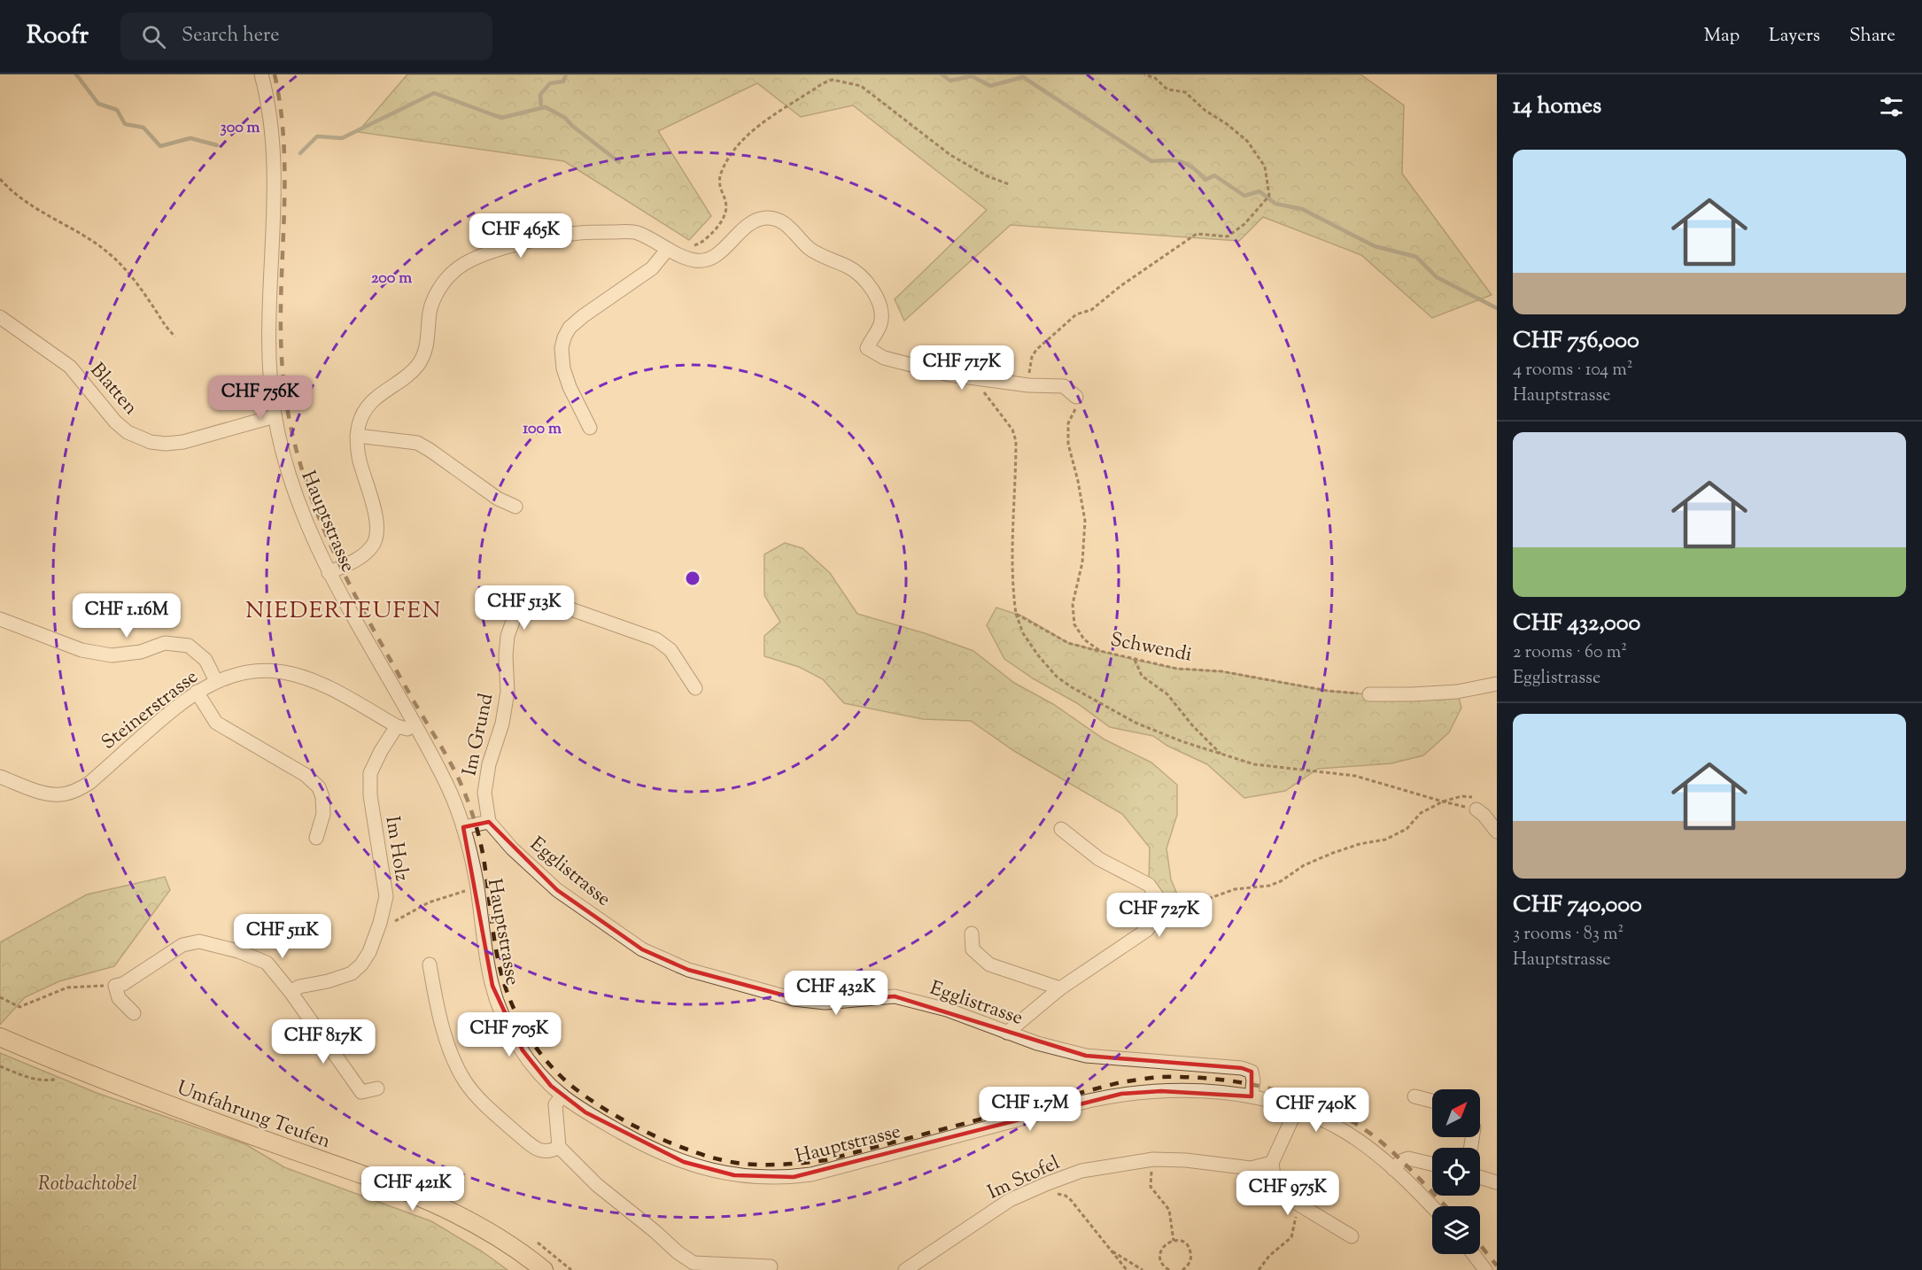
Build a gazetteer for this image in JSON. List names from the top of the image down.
{
  "streets": {
    "main road": ["Umfahrung Teufen"],
    "street": [
      "Blatten",
      "Hauptstrasse",
      "Steinerstrasse",
      "Im Grund",
      "Im Holz",
      "Egglistrasse",
      "Im Stofel"
    ],
    "path": ["Schwendi"]
  },
  "crossings": [
    ["Blatten", "Hauptstrasse"],
    ["Hauptstrasse", "Egglistrasse"],
    ["Steinerstrasse", "Im Holz"],
    ["Im Grund", "Egglistrasse"]
  ],
  "districts": ["NIEDERTEUFEN"],
  "parks": ["Rotbachtobel"],
  "north": "top right",
  "page": {
    "header": "Roofr",
    "search": "Search here",
    "nav": ["Map", "Layers", "Share"],
    "heading": "14 homes",
    "list": [
      {
        "name": "CHF 756,000",
        "note": "4 rooms · 104 m² · Hauptstrasse"
      },
      {
        "name": "CHF 432,000",
        "note": "2 rooms · 60 m² · Egglistrasse"
      },
      {
        "name": "CHF 740,000",
        "note": "3 rooms · 83 m² · Hauptstrasse"
      }
    ],
    "price": [
      "CHF 465K",
      "CHF 717K",
      "CHF 756K",
      "CHF 513K",
      "CHF 1.16M",
      "CHF 727K",
      "CHF 511K",
      "CHF 432K",
      "CHF 705K",
      "CHF 817K",
      "CHF 1.7M",
      "CHF 740K",
      "CHF 421K",
      "CHF 975K"
    ]
  },
  "rings": ["300 m", "200 m", "100 m"]
}
